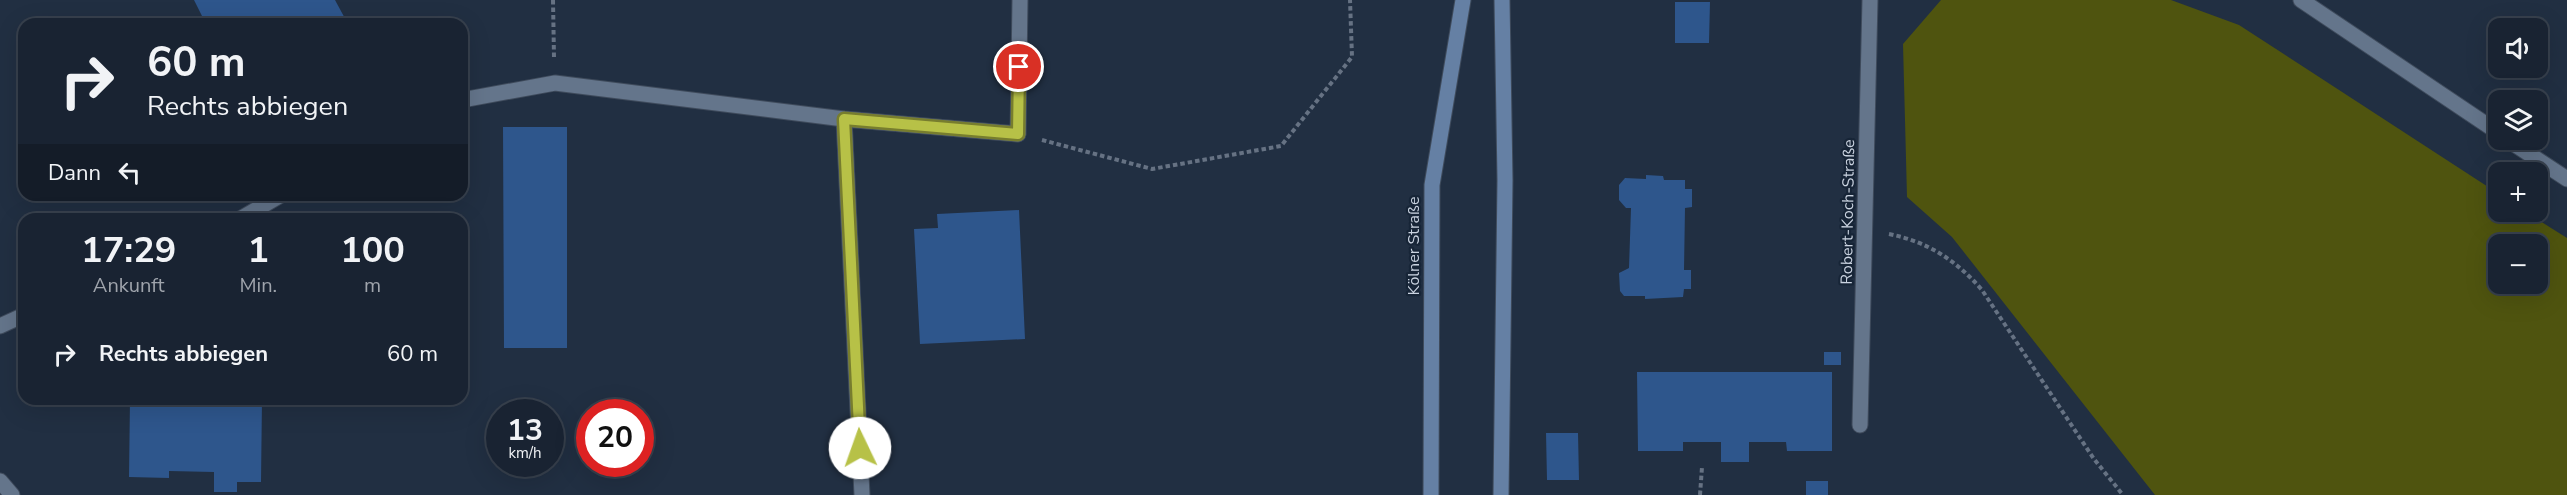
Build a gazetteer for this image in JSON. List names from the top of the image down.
{
  "streets": {
    "main road": ["Kölner Straße"],
    "street": ["Robert-Koch-Straße"]
  },
  "page": {
    "map_buttons": ["+", "−"],
    "turn": ["60 m", "Rechts abbiegen"],
    "then": "Dann",
    "eta": [
      "17:29",
      "Ankunft",
      "1",
      "Min.",
      "100",
      "m"
    ],
    "list": [
      {
        "name": "Rechts abbiegen",
        "value": "60 m"
      }
    ],
    "speed": "13 km/h",
    "limit": "20"
  }
}
